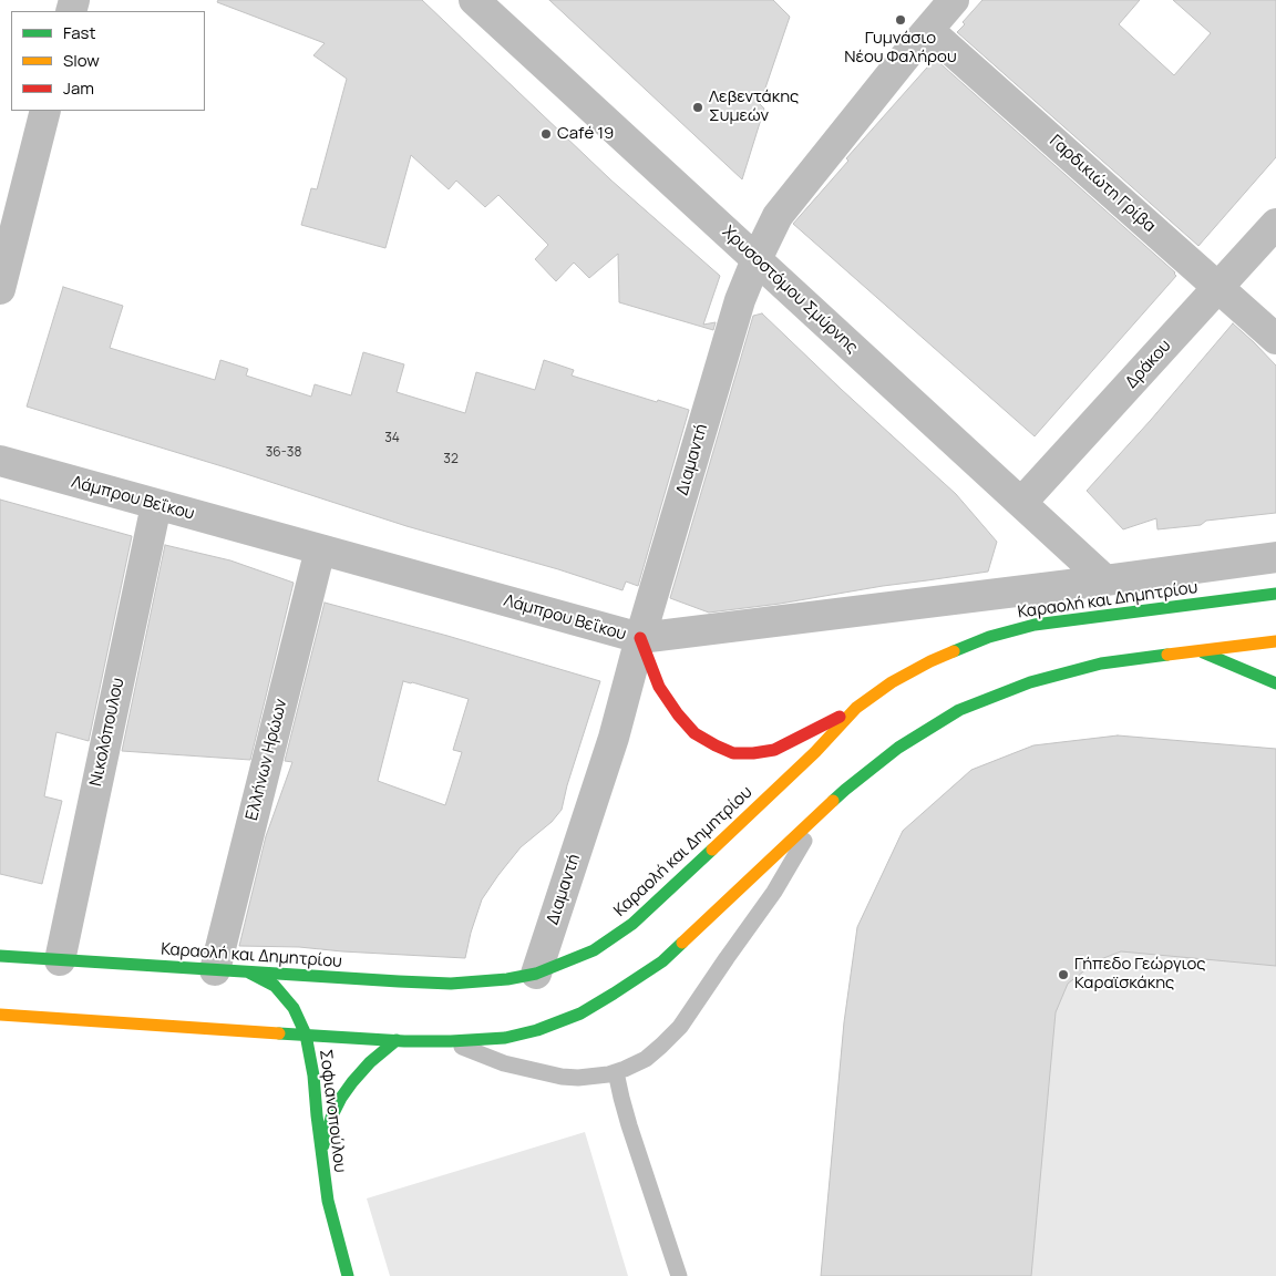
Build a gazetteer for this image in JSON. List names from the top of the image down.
{
  "streets": {
    "main road": ["Καραολή και Δημητρίου", "Σοφιανοπούλου"],
    "street": [
      "Γαρδικιώτη Γρίβα",
      "Χρυσοστόμου Σμύρνης",
      "Δράκου",
      "Διαμαντή",
      "Λάμπρου Βεΐκου",
      "Νικολόπουλου",
      "Ελλήνων Ηρώων"
    ]
  },
  "crossings": [
    ["Γαρδικιώτη Γρίβα", "Δράκου"],
    ["Γαρδικιώτη Γρίβα", "Διαμαντή"],
    ["Χρυσοστόμου Σμύρνης", "Δράκου"],
    ["Χρυσοστόμου Σμύρνης", "Διαμαντή"],
    ["Χρυσοστόμου Σμύρνης", "Λάμπρου Βεΐκου"],
    ["Διαμαντή", "Λάμπρου Βεΐκου"],
    ["Διαμαντή", "Καραολή και Δημητρίου"],
    ["Λάμπρου Βεΐκου", "Νικολόπουλου"],
    ["Λάμπρου Βεΐκου", "Ελλήνων Ηρώων"],
    ["Καραολή και Δημητρίου", "Νικολόπουλου"],
    ["Καραολή και Δημητρίου", "Ελλήνων Ηρώων"],
    ["Καραολή και Δημητρίου", "Σοφιανοπούλου"]
  ],
  "places": [
    "Γυμνάσιο Νέου Φαλήρου",
    "Λεβεντάκης Συμεών",
    "Café 19",
    "Γήπεδο Γεώργιος Καραϊσκάκης"
  ],
  "house_numbers": ["34", "36-38", "32"],
  "legend": ["Fast", "Slow", "Jam"]
}
